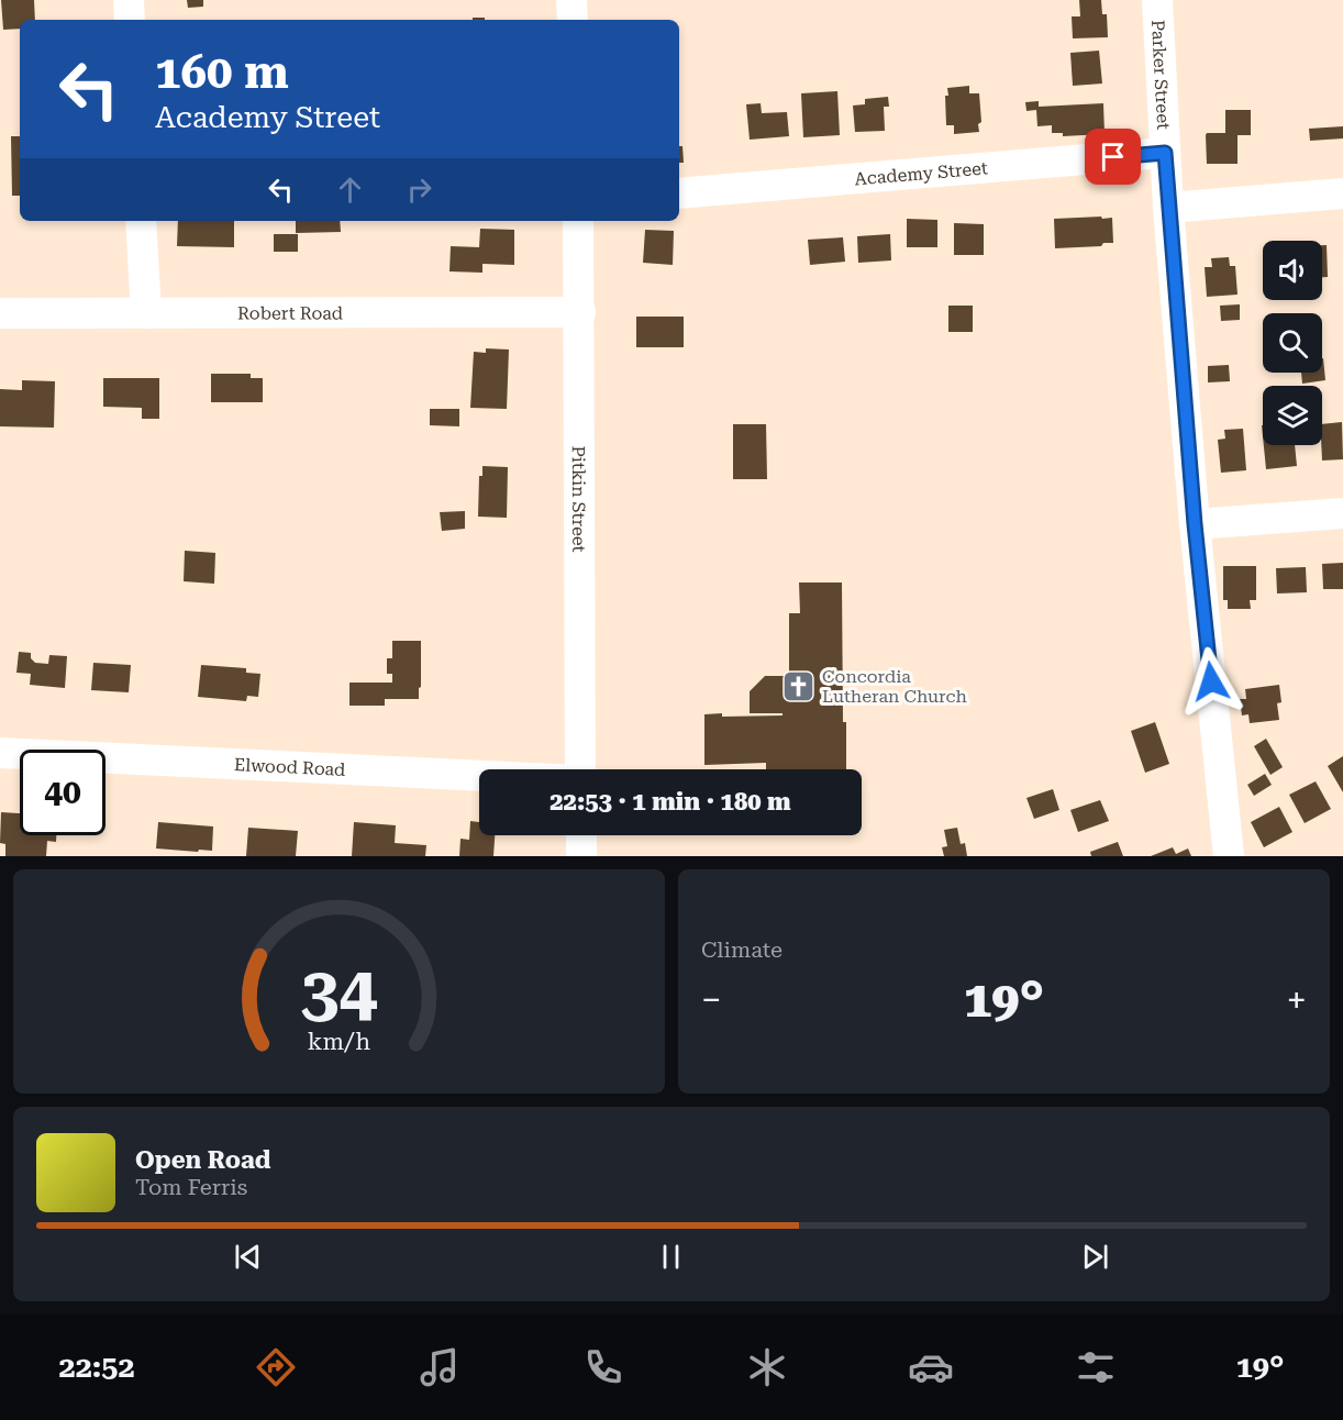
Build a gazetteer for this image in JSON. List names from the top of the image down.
{
  "streets": {
    "street": [
      "Parker Street",
      "Academy Street",
      "Robert Road",
      "Pitkin Street",
      "Elwood Road"
    ]
  },
  "crossings": [
    ["Parker Street", "Academy Street"],
    ["Robert Road", "Pitkin Street"]
  ],
  "places": {
    "church": ["Concordia Lutheran Church"]
  },
  "page": {
    "turn": ["160 m", "Academy Street"],
    "limit": "40",
    "trip": "22:53 · 1 min · 180 m",
    "tile": "Climate",
    "heat": ["−", "19°", "+"],
    "song": ["Open Road", "Tom Ferris"],
    "tabs": ["22:52", "19°"],
    "gauge": ["34", "km/h"]
  }
}
